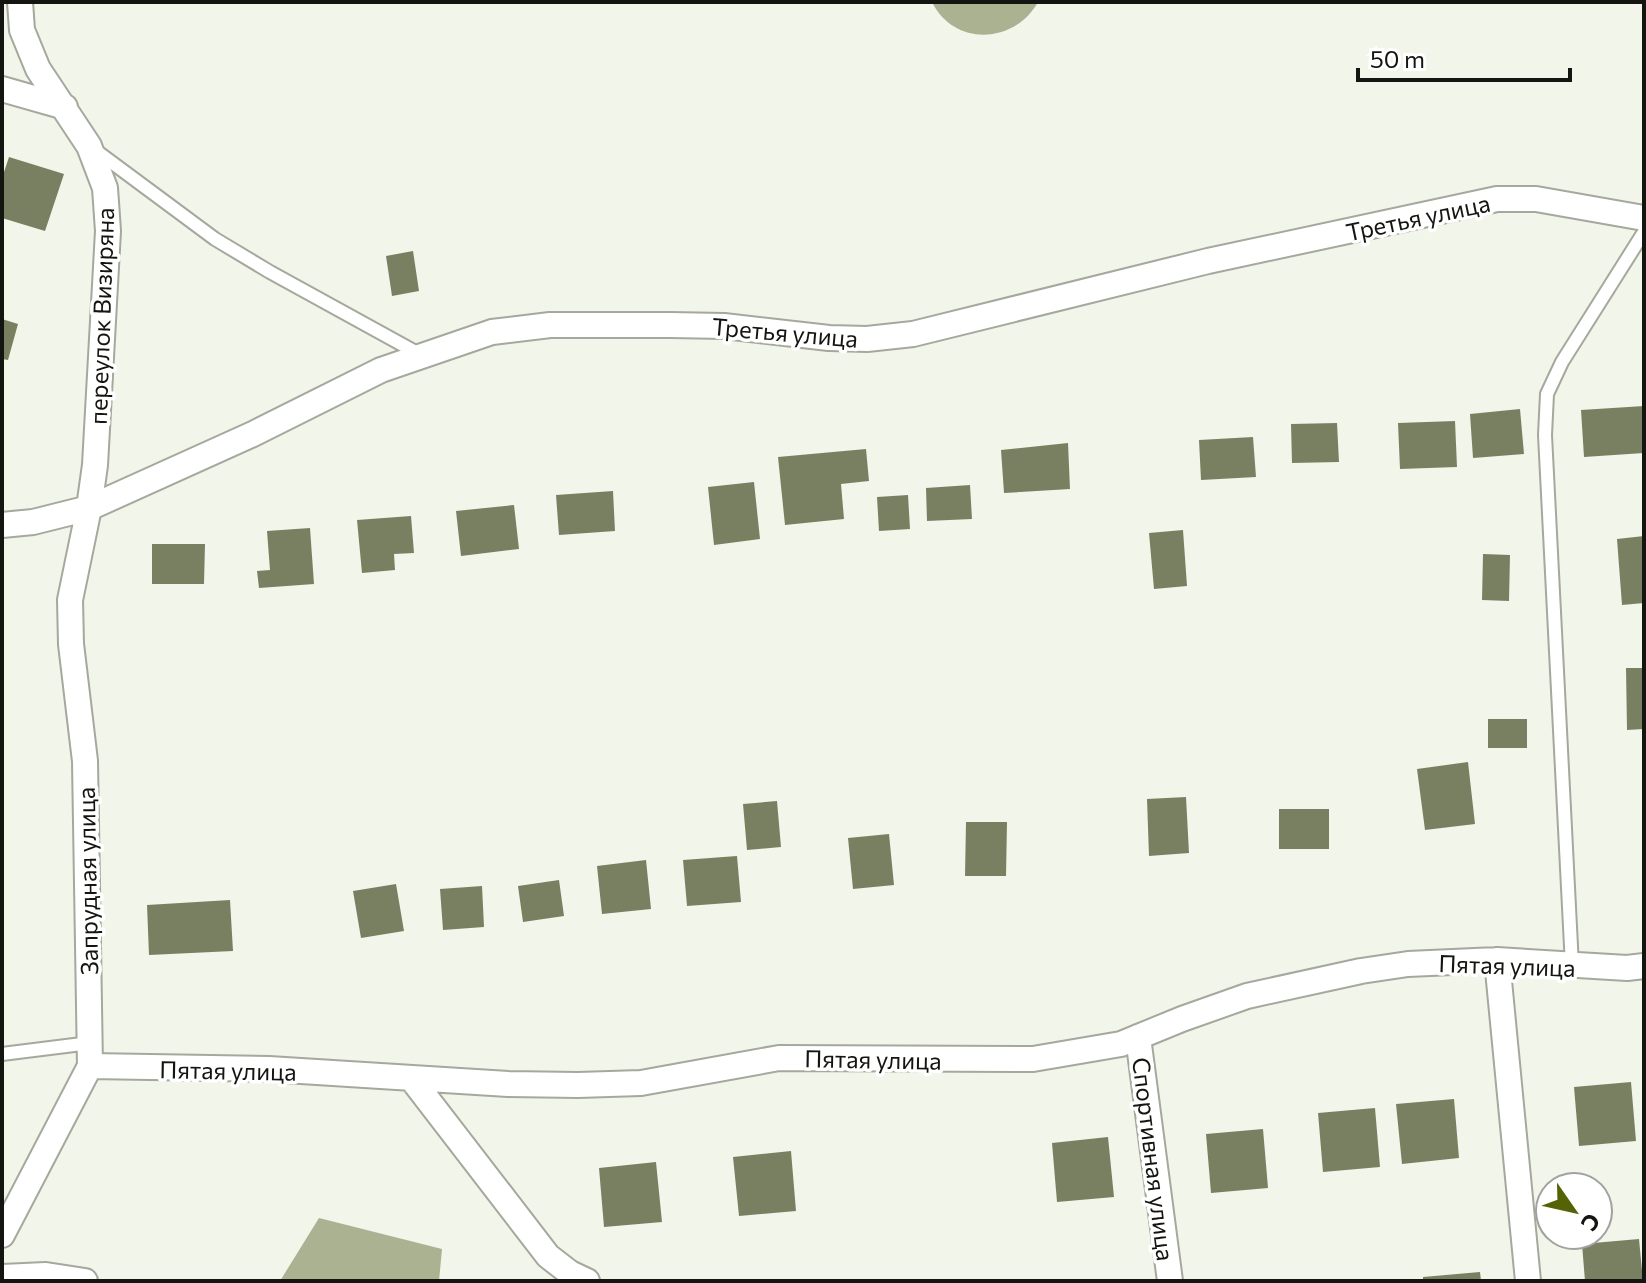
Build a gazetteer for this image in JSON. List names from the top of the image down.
{
  "streets": {
    "street": [
      "Третья улица",
      "переулок Визиряна",
      "Запрудная улица",
      "Пятая улица",
      "Спортивная улица"
    ]
  },
  "crossings": [
    ["Третья улица", "переулок Визиряна"],
    ["Третья улица", "Запрудная улица"],
    ["переулок Визиряна", "Запрудная улица"],
    ["Запрудная улица", "Пятая улица"],
    ["Пятая улица", "Спортивная улица"]
  ],
  "scale_bar": "50 m",
  "north": "bottom right"
}
